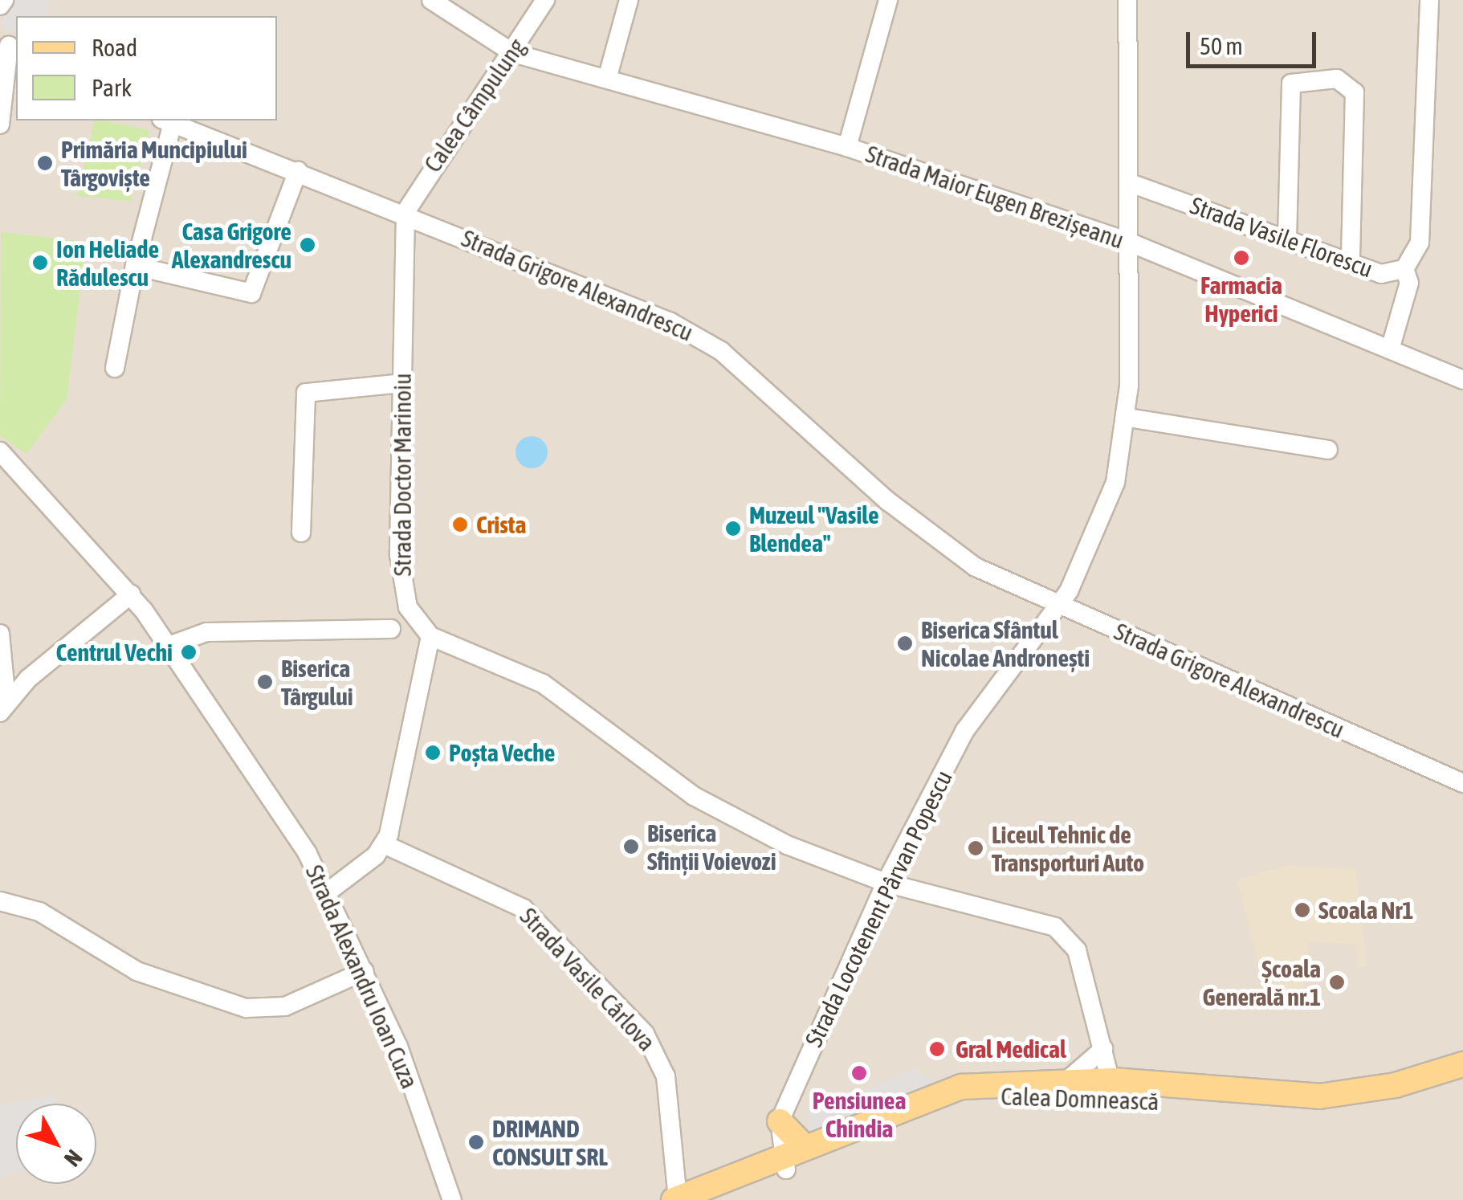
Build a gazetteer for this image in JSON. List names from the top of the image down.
{
  "streets": {
    "main road": ["Calea Domnească"],
    "street": [
      "Calea Câmpulung",
      "Strada Maior Eugen Brezișeanu",
      "Strada Vasile Florescu",
      "Strada Grigore Alexandrescu",
      "Strada Doctor Marinoiu",
      "Strada Locotenent Pârvan Popescu",
      "Strada Alexandru Ioan Cuza",
      "Strada Vasile Cârlova"
    ]
  },
  "crossings": [
    ["Calea Câmpulung", "Strada Maior Eugen Brezișeanu"],
    ["Calea Câmpulung", "Strada Grigore Alexandrescu"],
    ["Calea Câmpulung", "Strada Doctor Marinoiu"],
    ["Strada Maior Eugen Brezișeanu", "Strada Locotenent Pârvan Popescu"],
    ["Strada Vasile Florescu", "Strada Locotenent Pârvan Popescu"],
    ["Strada Grigore Alexandrescu", "Strada Doctor Marinoiu"],
    ["Strada Grigore Alexandrescu", "Strada Locotenent Pârvan Popescu"],
    ["Strada Vasile Cârlova", "Calea Domnească"]
  ],
  "places": [
    "Primăria Muncipiului Târgoviște",
    "Casa Grigore Alexandrescu",
    "Farmacia Hyperici",
    "Ion Heliade Rădulescu",
    "Crista",
    "Muzeul \"Vasile Blendea\"",
    "Biserica Sfântul Nicolae Andronești",
    "Centrul Vechi",
    "Biserica Târgului",
    "Poșta Veche",
    "Biserica Sfinții Voievozi",
    "Liceul Tehnic de Transporturi Auto",
    "Scoala Nr1",
    "Școala Generală nr.1",
    "Gral Medical",
    "Pensiunea Chindia",
    "DRIMAND CONSULT SRL"
  ],
  "legend": ["Road", "Park"],
  "scale_bar": "50 m",
  "north": "bottom right"
}
